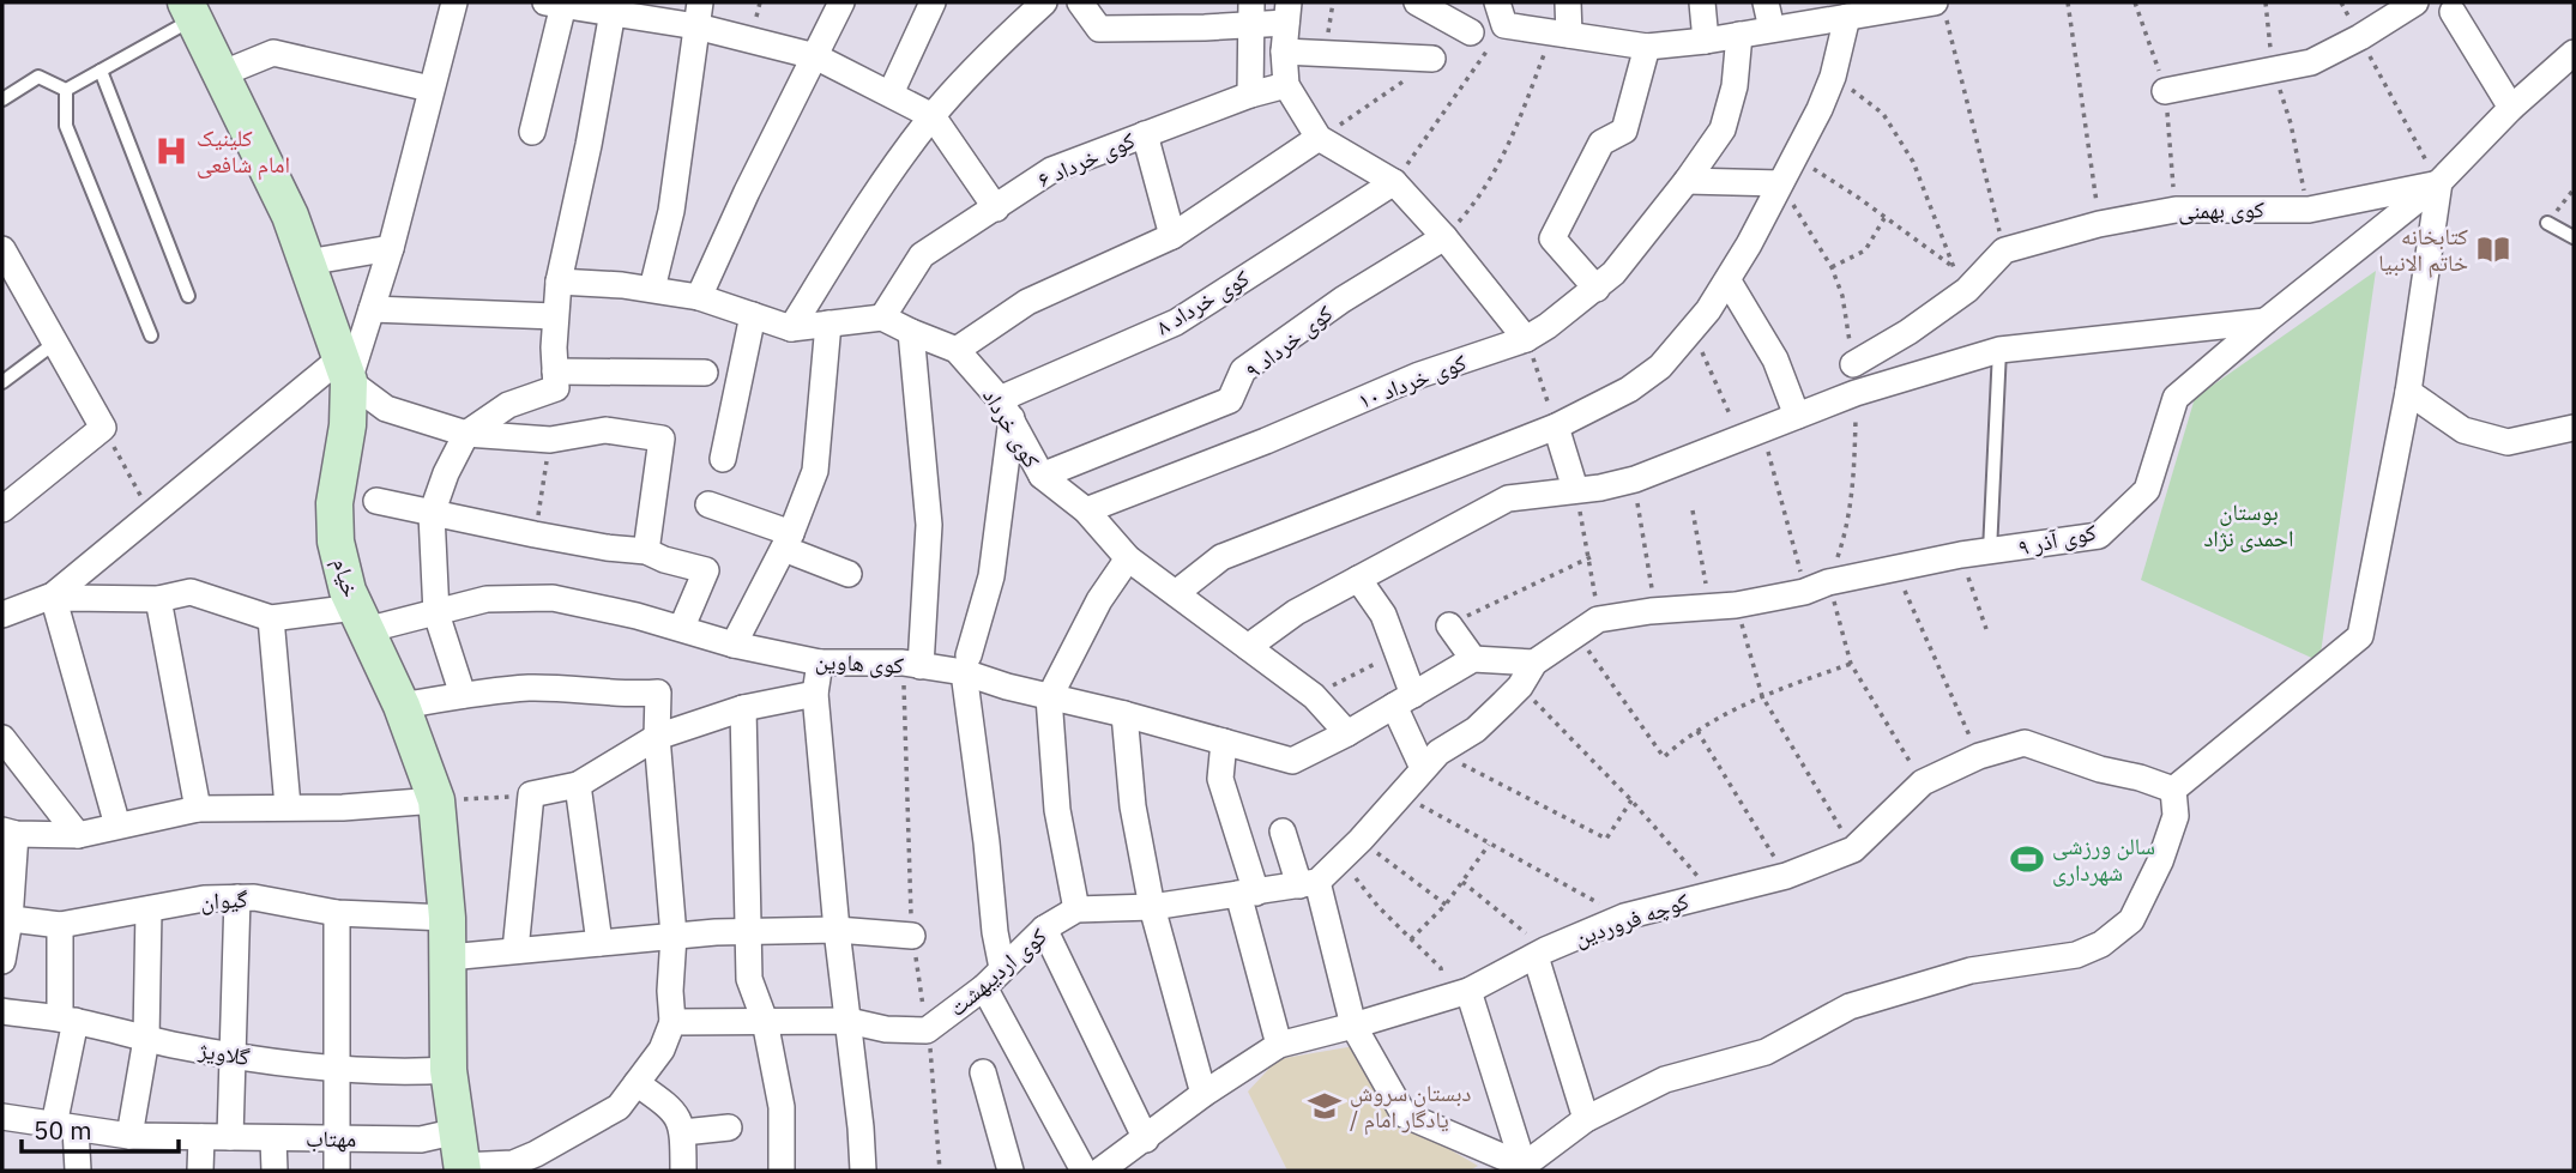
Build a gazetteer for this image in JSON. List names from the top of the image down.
{
  "streets": {
    "street": [
      "کوی خرداد ۶",
      "کوی بهمنی",
      "کوی خرداد ۸",
      "کوی خرداد ۹",
      "کوی خرداد ۱۰",
      "کوی خرداد",
      "کوی آذر ۹",
      "خیام",
      "کوی هاوین",
      "گیوان",
      "کوچه فروردین",
      "کوی اردیبهشت",
      "گلاویژ",
      "مهتاب"
    ]
  },
  "crossings": [
    ["کوی خرداد ۶", "کوی خرداد"],
    ["کوی بهمنی", "کوی آذر ۹"],
    ["کوی خرداد ۸", "کوی خرداد"],
    ["کوی خرداد ۹", "کوی خرداد"],
    ["کوی خرداد ۱۰", "کوی خرداد"],
    ["کوی خرداد", "کوی هاوین"],
    ["خیام", "کوی هاوین"],
    ["خیام", "گیوان"],
    ["خیام", "گلاویژ"],
    ["خیام", "مهتاب"],
    ["کوی هاوین", "کوی اردیبهشت"]
  ],
  "parks": ["بوستان احمدی نژاد"],
  "places": {
    "hospital": ["کلینیک امام شافعی"],
    "library": ["کتابخانه خاتم الانبیا"],
    "sports": ["سالن ورزشی شهرداری"],
    "school or university": ["دبستان سروش / یادگار امام"]
  },
  "scale_bar": "50 m"
}
